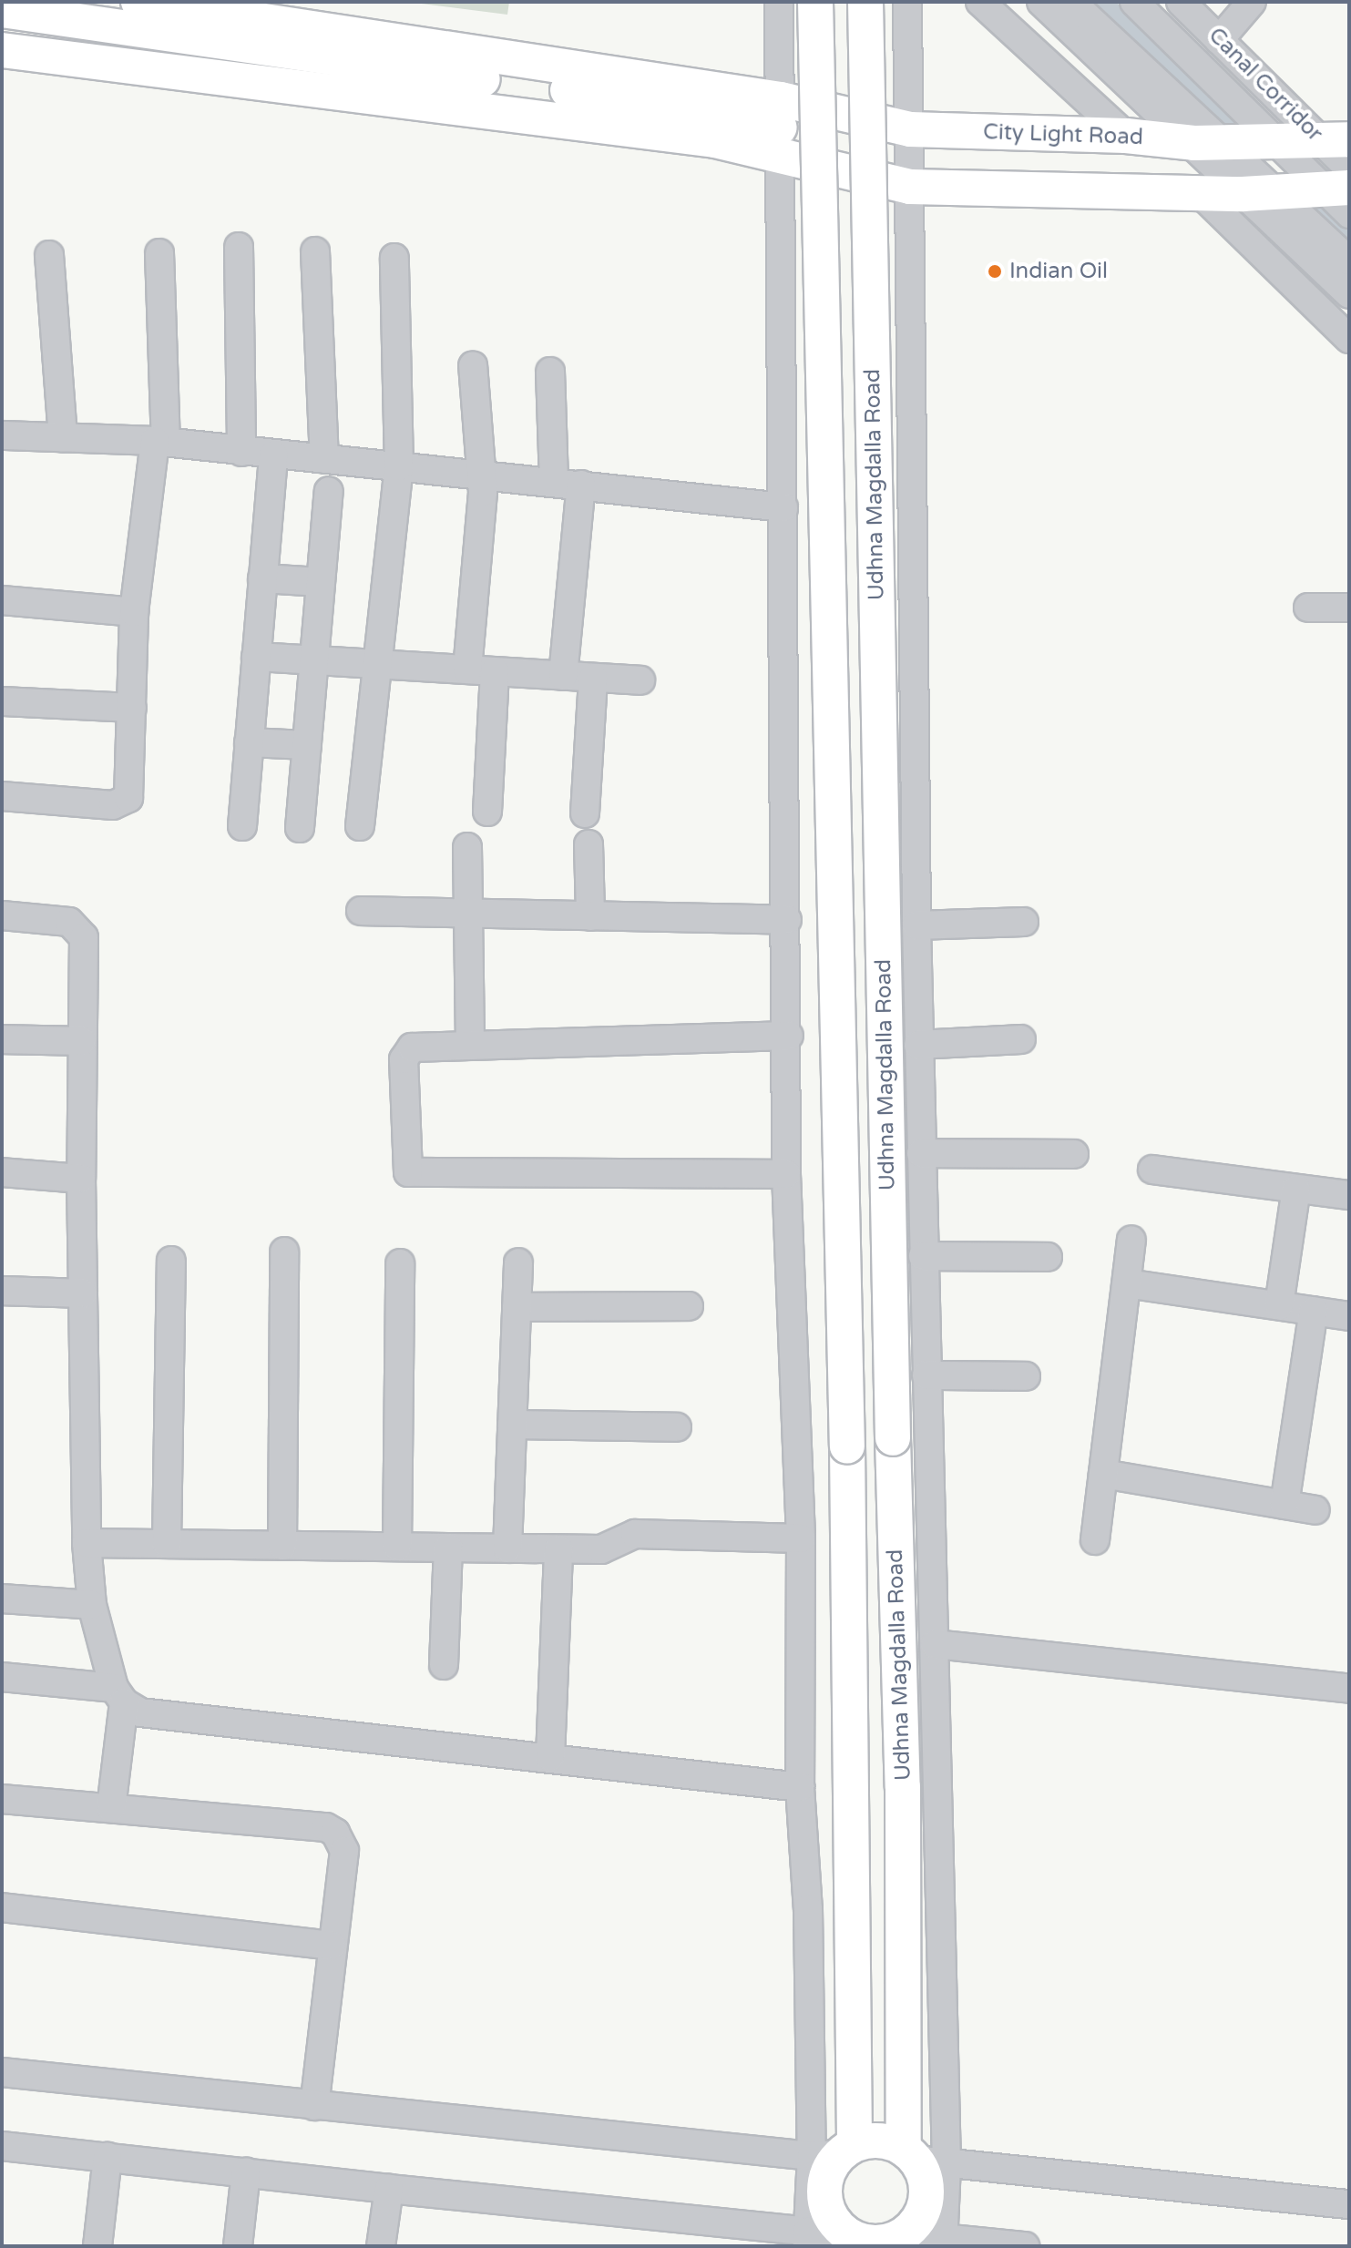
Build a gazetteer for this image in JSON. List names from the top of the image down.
{
  "streets": {
    "main road": ["City Light Road", "Udhna Magdalla Road"],
    "street": ["Canal Corridor"]
  },
  "crossings": [
    ["Canal Corridor", "City Light Road"]
  ],
  "places": ["Indian Oil"]
}
